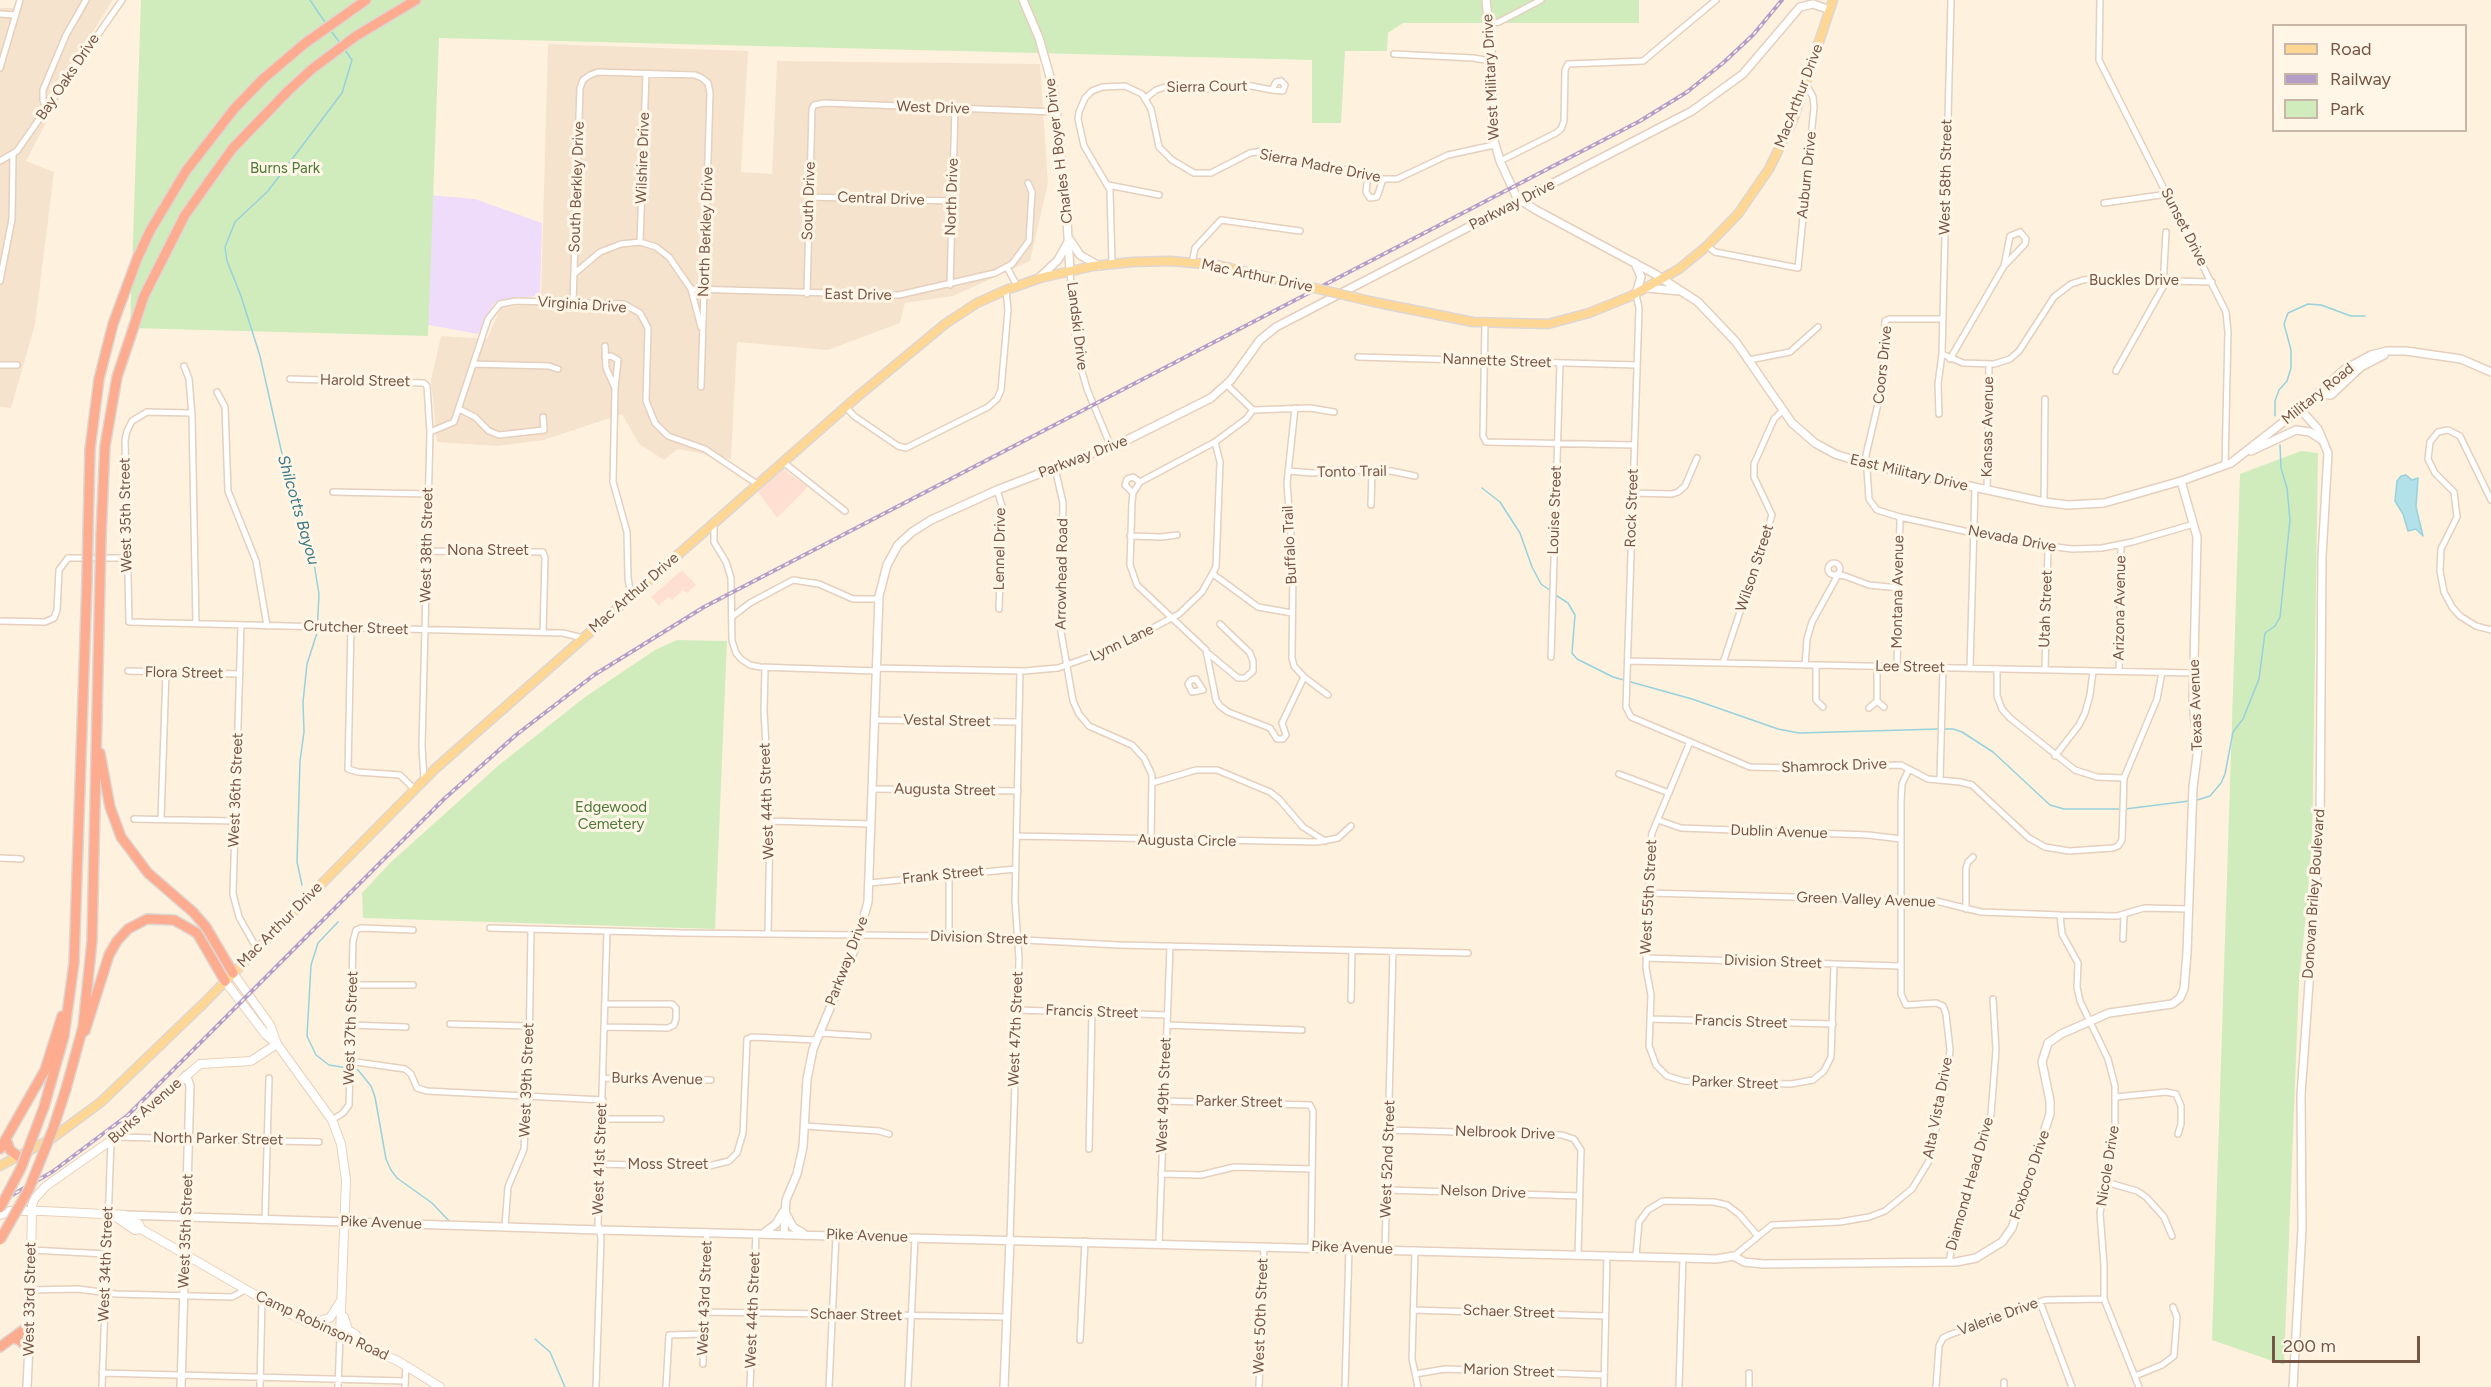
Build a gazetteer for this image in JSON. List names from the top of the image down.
{
  "streets": {
    "main road": [
      "MacArthur Drive",
      "Mac Arthur Drive",
      "Burks Avenue",
      "Pike Avenue",
      "West 33rd Street",
      "Camp Robinson Road"
    ],
    "street": [
      "Bay Oaks Drive",
      "West Military Drive",
      "Sierra Court",
      "West Drive",
      "Charles H Boyer Drive",
      "Wilshire Drive",
      "Sierra Madre Drive",
      "Auburn Drive",
      "West 58th Street",
      "South Berkley Drive",
      "North Drive",
      "Central Drive",
      "South Drive",
      "Parkway Drive",
      "Sunset Drive",
      "North Berkley Drive",
      "Buckles Drive",
      "East Drive",
      "Virginia Drive",
      "Landski Drive",
      "Nannette Street",
      "Coors Drive",
      "Harold Street",
      "Military Road",
      "Kansas Avenue",
      "Tonto Trail",
      "East Military Drive",
      "Rock Street",
      "Louise Street",
      "West 35th Street",
      "Nevada Drive",
      "West 38th Street",
      "Buffalo Trail",
      "Lennel Drive",
      "Nona Street",
      "Wilson Street",
      "Arrowhead Road",
      "Montana Avenue",
      "Arizona Avenue",
      "Utah Street",
      "Crutcher Street",
      "Lynn Lane",
      "Lee Street",
      "Flora Street",
      "Texas Avenue",
      "Vestal Street",
      "Shamrock Drive",
      "West 36th Street",
      "Augusta Street",
      "West 44th Street",
      "Dublin Avenue",
      "Augusta Circle",
      "Frank Street",
      "Donovan Briley Boulevard",
      "West 55th Street",
      "Green Valley Avenue",
      "Division Street",
      "Francis Street",
      "West 37th Street",
      "West 47th Street",
      "West 39th Street",
      "Parker Street",
      "West 49th Street",
      "Alta Vista Drive",
      "Nelbrook Drive",
      "North Parker Street",
      "West 41st Street",
      "West 52nd Street",
      "Moss Street",
      "Nicole Drive",
      "Foxboro Drive",
      "Diamond Head Drive",
      "Nelson Drive",
      "West 34th Street",
      "West 43rd Street",
      "Schaer Street",
      "West 50th Street",
      "Valerie Drive",
      "Marion Street"
    ]
  },
  "crossings": [
    ["West Military Drive", "Sierra Madre Drive"],
    ["West Military Drive", "Parkway Drive"],
    ["Sierra Court", "Sierra Madre Drive"],
    ["MacArthur Drive", "Auburn Drive"],
    ["MacArthur Drive", "Parkway Drive"],
    ["MacArthur Drive", "Mac Arthur Drive"],
    ["MacArthur Drive", "East Military Drive"],
    ["MacArthur Drive", "Rock Street"],
    ["West Drive", "Charles H Boyer Drive"],
    ["West Drive", "North Drive"],
    ["West Drive", "South Drive"],
    ["Charles H Boyer Drive", "Mac Arthur Drive"],
    ["Charles H Boyer Drive", "Landski Drive"],
    ["Wilshire Drive", "South Berkley Drive"],
    ["Wilshire Drive", "North Berkley Drive"],
    ["West 58th Street", "Coors Drive"],
    ["South Berkley Drive", "North Berkley Drive"],
    ["South Berkley Drive", "Virginia Drive"],
    ["North Drive", "Central Drive"],
    ["North Drive", "East Drive"],
    ["Central Drive", "South Drive"],
    ["South Drive", "East Drive"],
    ["Parkway Drive", "Landski Drive"],
    ["Parkway Drive", "Lennel Drive"],
    ["Parkway Drive", "Arrowhead Road"],
    ["Parkway Drive", "Lynn Lane"],
    ["Parkway Drive", "Vestal Street"],
    ["Parkway Drive", "Augusta Street"],
    ["Parkway Drive", "West 44th Street"],
    ["Parkway Drive", "Frank Street"],
    ["Parkway Drive", "Division Street"],
    ["Parkway Drive", "Moss Street"],
    ["Parkway Drive", "Pike Avenue"],
    ["Sunset Drive", "Buckles Drive"],
    ["Sunset Drive", "Military Road"],
    ["Sunset Drive", "East Military Drive"],
    ["North Berkley Drive", "East Drive"],
    ["Mac Arthur Drive", "Virginia Drive"],
    ["Mac Arthur Drive", "Landski Drive"],
    ["Mac Arthur Drive", "West 38th Street"],
    ["Mac Arthur Drive", "Crutcher Street"],
    ["Mac Arthur Drive", "Lynn Lane"],
    ["Mac Arthur Drive", "West 36th Street"],
    ["Buckles Drive", "Kansas Avenue"],
    ["Nannette Street", "Rock Street"],
    ["Nannette Street", "Louise Street"],
    ["Coors Drive", "East Military Drive"],
    ["Coors Drive", "Nevada Drive"],
    ["Harold Street", "West 38th Street"],
    ["Military Road", "East Military Drive"],
    ["Military Road", "Donovan Briley Boulevard"],
    ["Kansas Avenue", "East Military Drive"],
    ["Kansas Avenue", "Nevada Drive"],
    ["Kansas Avenue", "Lee Street"],
    ["Tonto Trail", "Buffalo Trail"],
    ["East Military Drive", "Nevada Drive"],
    ["East Military Drive", "Wilson Street"],
    ["East Military Drive", "Texas Avenue"],
    ["Rock Street", "Lee Street"],
    ["Rock Street", "Shamrock Drive"],
    ["West 35th Street", "Crutcher Street"],
    ["West 35th Street", "Burks Avenue"],
    ["West 35th Street", "North Parker Street"],
    ["West 35th Street", "Pike Avenue"],
    ["West 35th Street", "Camp Robinson Road"],
    ["Nevada Drive", "Montana Avenue"],
    ["Nevada Drive", "Arizona Avenue"],
    ["Nevada Drive", "Utah Street"],
    ["Nevada Drive", "Texas Avenue"],
    ["West 38th Street", "Nona Street"],
    ["West 38th Street", "Crutcher Street"],
    ["Nona Street", "Crutcher Street"],
    ["Wilson Street", "Lee Street"],
    ["Arrowhead Road", "Lynn Lane"],
    ["Arrowhead Road", "Augusta Circle"],
    ["Montana Avenue", "Lee Street"],
    ["Arizona Avenue", "Lee Street"],
    ["Utah Street", "Lee Street"],
    ["Crutcher Street", "West 36th Street"],
    ["Lynn Lane", "West 44th Street"],
    ["Lynn Lane", "West 47th Street"],
    ["Lee Street", "Texas Avenue"],
    ["Lee Street", "Shamrock Drive"],
    ["Flora Street", "West 36th Street"],
    ["Texas Avenue", "Green Valley Avenue"],
    ["Texas Avenue", "Foxboro Drive"],
    ["Vestal Street", "West 47th Street"],
    ["Shamrock Drive", "West 55th Street"],
    ["Augusta Street", "West 47th Street"],
    ["West 44th Street", "Division Street"],
    ["West 44th Street", "Pike Avenue"],
    ["West 44th Street", "Schaer Street"],
    ["Dublin Avenue", "West 55th Street"],
    ["Augusta Circle", "West 47th Street"],
    ["Frank Street", "West 47th Street"],
    ["West 55th Street", "Green Valley Avenue"],
    ["West 55th Street", "Division Street"],
    ["West 55th Street", "Francis Street"],
    ["West 55th Street", "Parker Street"],
    ["Green Valley Avenue", "Nicole Drive"],
    ["Division Street", "West 47th Street"],
    ["Division Street", "West 39th Street"],
    ["Division Street", "West 49th Street"],
    ["Division Street", "Alta Vista Drive"],
    ["Division Street", "West 41st Street"],
    ["Division Street", "West 52nd Street"],
    ["Francis Street", "West 47th Street"],
    ["Francis Street", "Parker Street"],
    ["Francis Street", "West 49th Street"],
    ["West 37th Street", "Burks Avenue"],
    ["West 47th Street", "Pike Avenue"],
    ["West 47th Street", "Schaer Street"],
    ["Burks Avenue", "West 39th Street"],
    ["Burks Avenue", "North Parker Street"],
    ["Burks Avenue", "West 41st Street"],
    ["Burks Avenue", "Pike Avenue"],
    ["Burks Avenue", "West 34th Street"],
    ["Burks Avenue", "West 33rd Street"],
    ["West 39th Street", "Pike Avenue"],
    ["Parker Street", "West 49th Street"],
    ["West 49th Street", "Pike Avenue"],
    ["Alta Vista Drive", "Foxboro Drive"],
    ["Alta Vista Drive", "Pike Avenue"],
    ["Nelbrook Drive", "West 52nd Street"],
    ["Nelbrook Drive", "Nelson Drive"],
    ["Nelbrook Drive", "Pike Avenue"],
    ["North Parker Street", "West 34th Street"],
    ["West 41st Street", "Moss Street"],
    ["West 41st Street", "Pike Avenue"],
    ["West 52nd Street", "Nelson Drive"],
    ["West 52nd Street", "Pike Avenue"],
    ["Nicole Drive", "Foxboro Drive"],
    ["Nicole Drive", "Valerie Drive"],
    ["Foxboro Drive", "Diamond Head Drive"],
    ["Foxboro Drive", "Pike Avenue"],
    ["Pike Avenue", "West 34th Street"],
    ["Pike Avenue", "West 43rd Street"],
    ["Pike Avenue", "West 33rd Street"],
    ["Pike Avenue", "West 50th Street"],
    ["Pike Avenue", "Camp Robinson Road"],
    ["West 34th Street", "Camp Robinson Road"],
    ["West 43rd Street", "Schaer Street"]
  ],
  "water": ["Shilcotts Bayou"],
  "parks": ["Burns Park", "Edgewood Cemetery"],
  "legend": ["Road", "Railway", "Park"],
  "scale_bar": "200 m"
}
